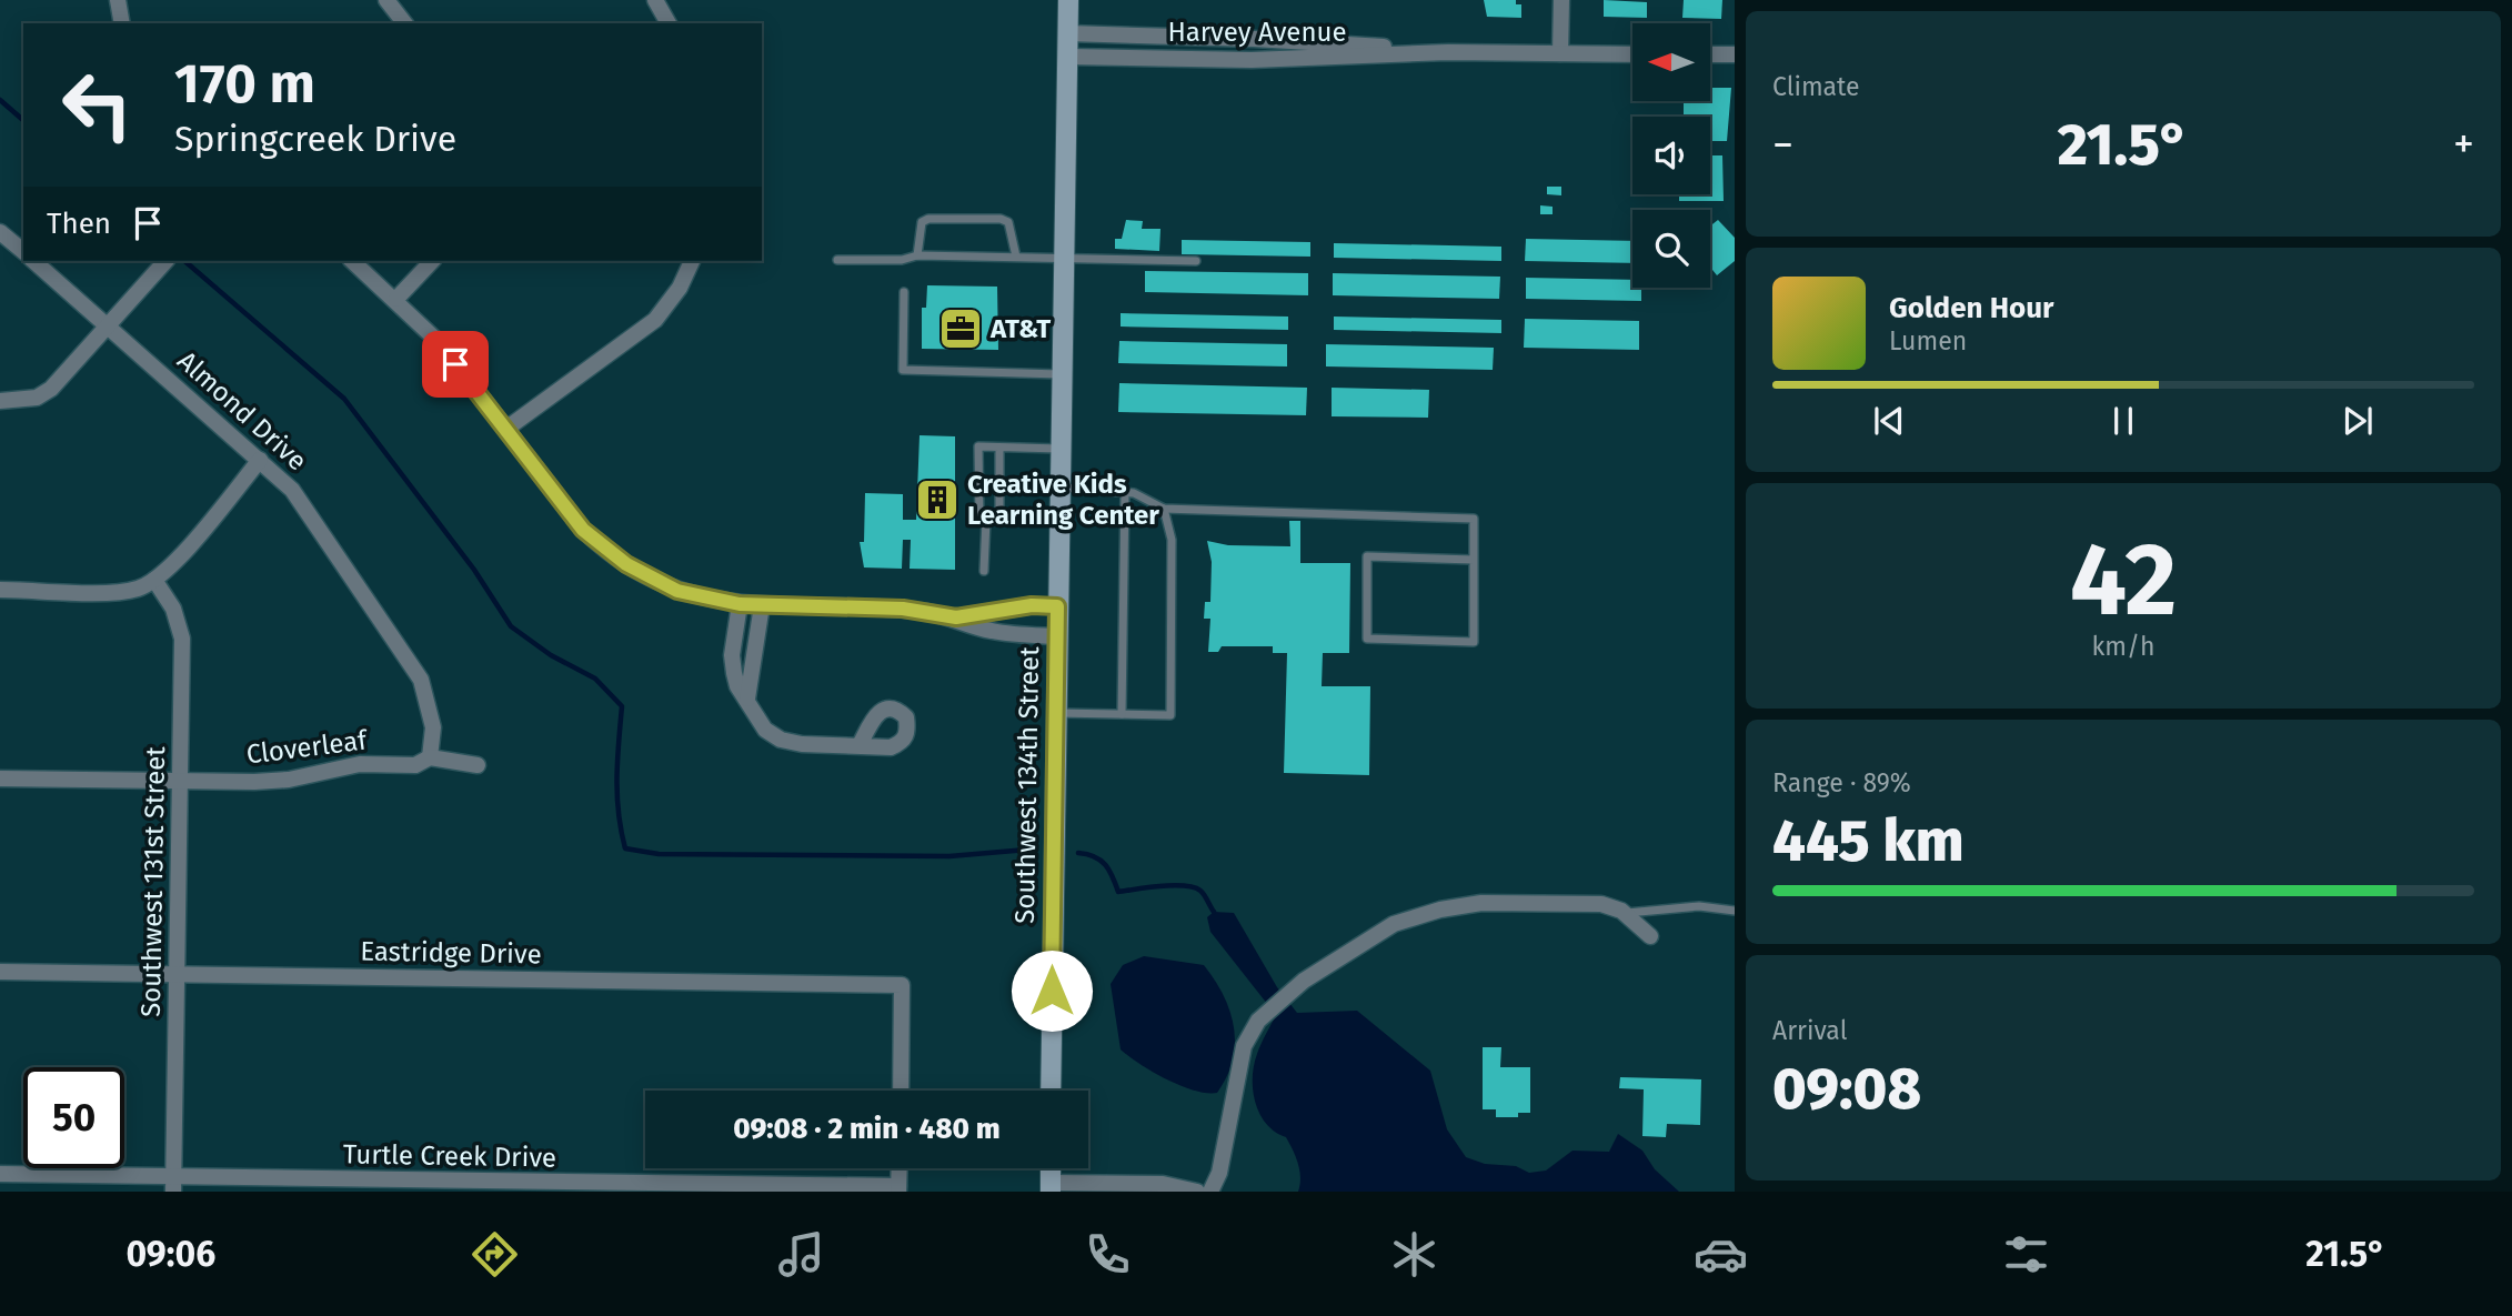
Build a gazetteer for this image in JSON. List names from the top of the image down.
{
  "streets": {
    "main road": ["Southwest 134th Street"],
    "street": [
      "Harvey Avenue",
      "Almond Drive",
      "Cloverleaf",
      "Southwest 131st Street",
      "Eastridge Drive",
      "Turtle Creek Drive"
    ]
  },
  "crossings": [
    ["Harvey Avenue", "Southwest 134th Street"],
    ["Almond Drive", "Cloverleaf"],
    ["Cloverleaf", "Southwest 131st Street"],
    ["Southwest 131st Street", "Eastridge Drive"],
    ["Southwest 131st Street", "Turtle Creek Drive"]
  ],
  "places": {
    "office": ["AT&T"],
    "building": ["Creative Kids Learning Center"]
  },
  "north": "left",
  "page": {
    "tile": [
      "Climate",
      ["42", "km/h"],
      ["Range · 89%", "445 km"],
      ["Arrival", "09:08"]
    ],
    "turn": ["170 m", "Springcreek Drive"],
    "heat": ["−", "21.5°", "+"],
    "then": "Then",
    "song": ["Golden Hour", "Lumen"],
    "limit": "50",
    "trip": "09:08 · 2 min · 480 m",
    "tabs": ["09:06", "21.5°"]
  }
}
